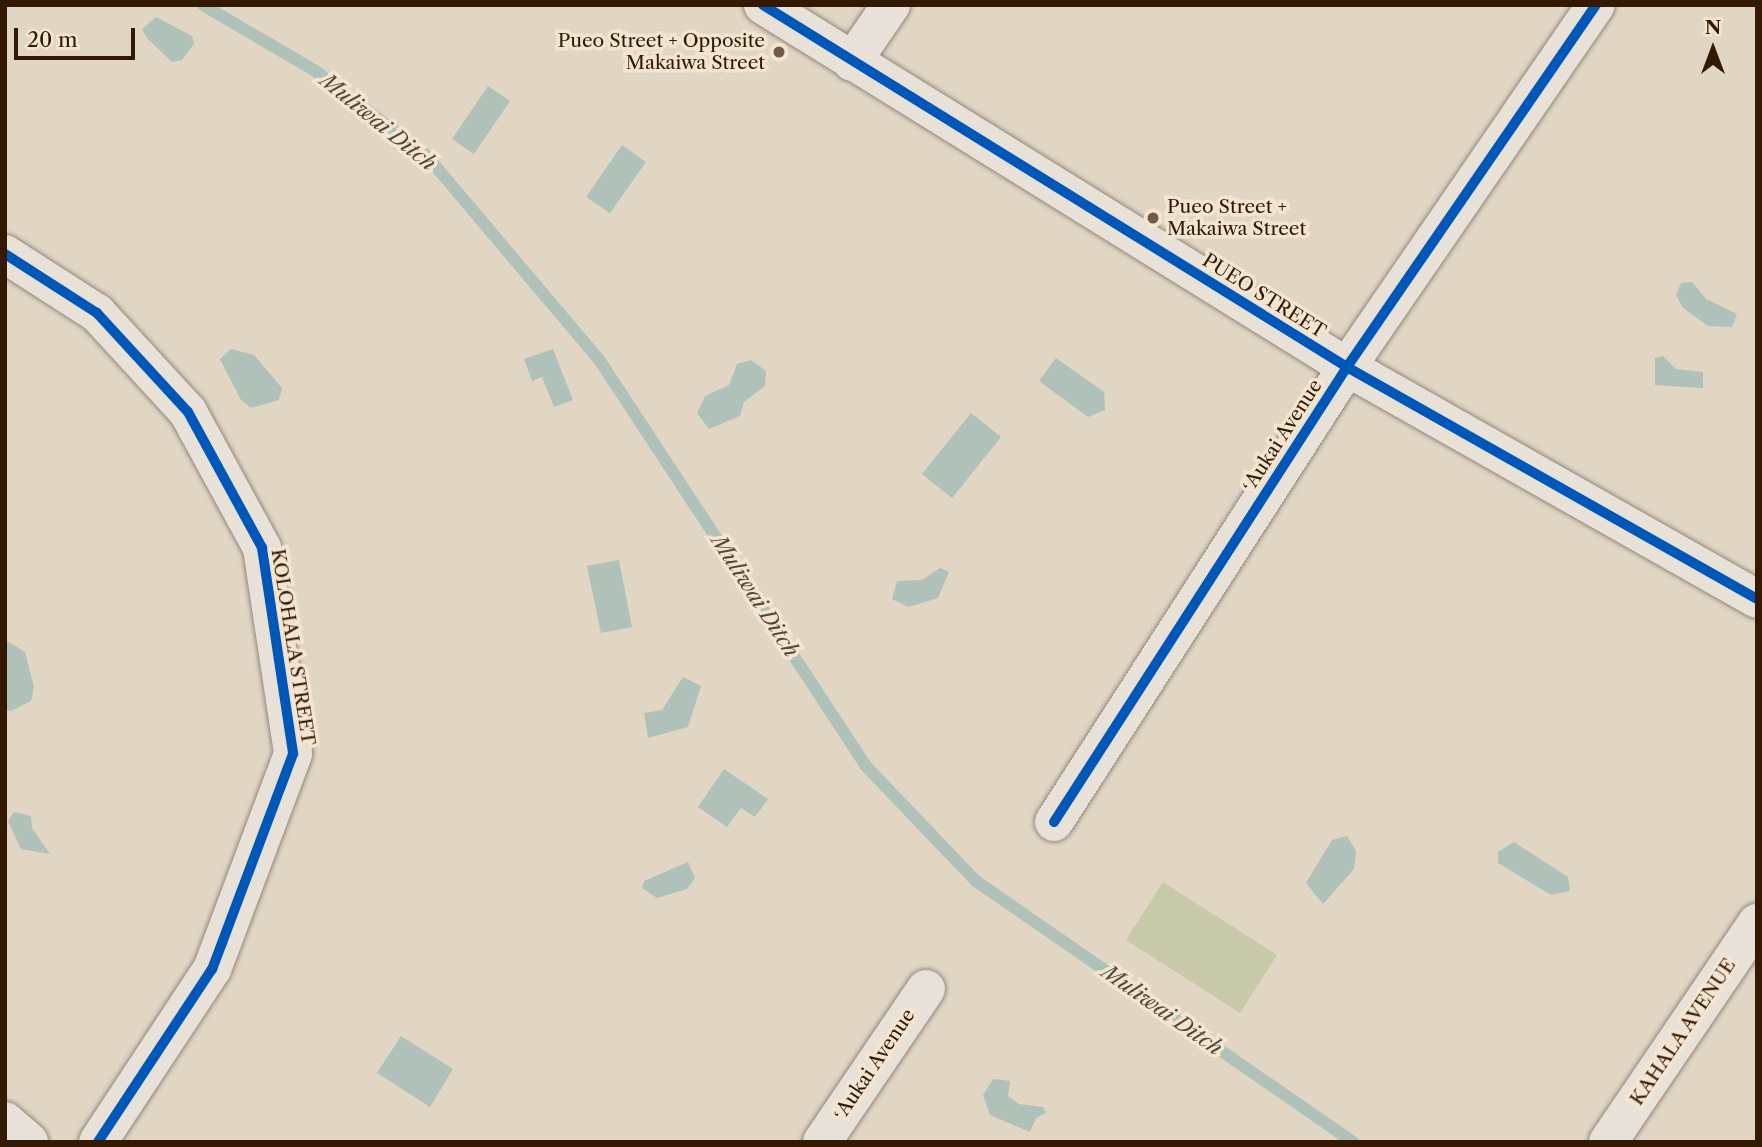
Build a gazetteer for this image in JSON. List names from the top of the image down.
{
  "streets": {
    "street": [
      "PUEO STREET",
      "ʻAukai Avenue",
      "KOLOHALA STREET",
      "KAHALA AVENUE"
    ]
  },
  "crossings": [
    ["PUEO STREET", "ʻAukai Avenue"]
  ],
  "water": ["Muliwai Ditch"],
  "places": ["Pueo Street + Opposite Makaiwa Street", "Pueo Street + Makaiwa Street"],
  "scale_bar": "20 m",
  "north": "top"
}
